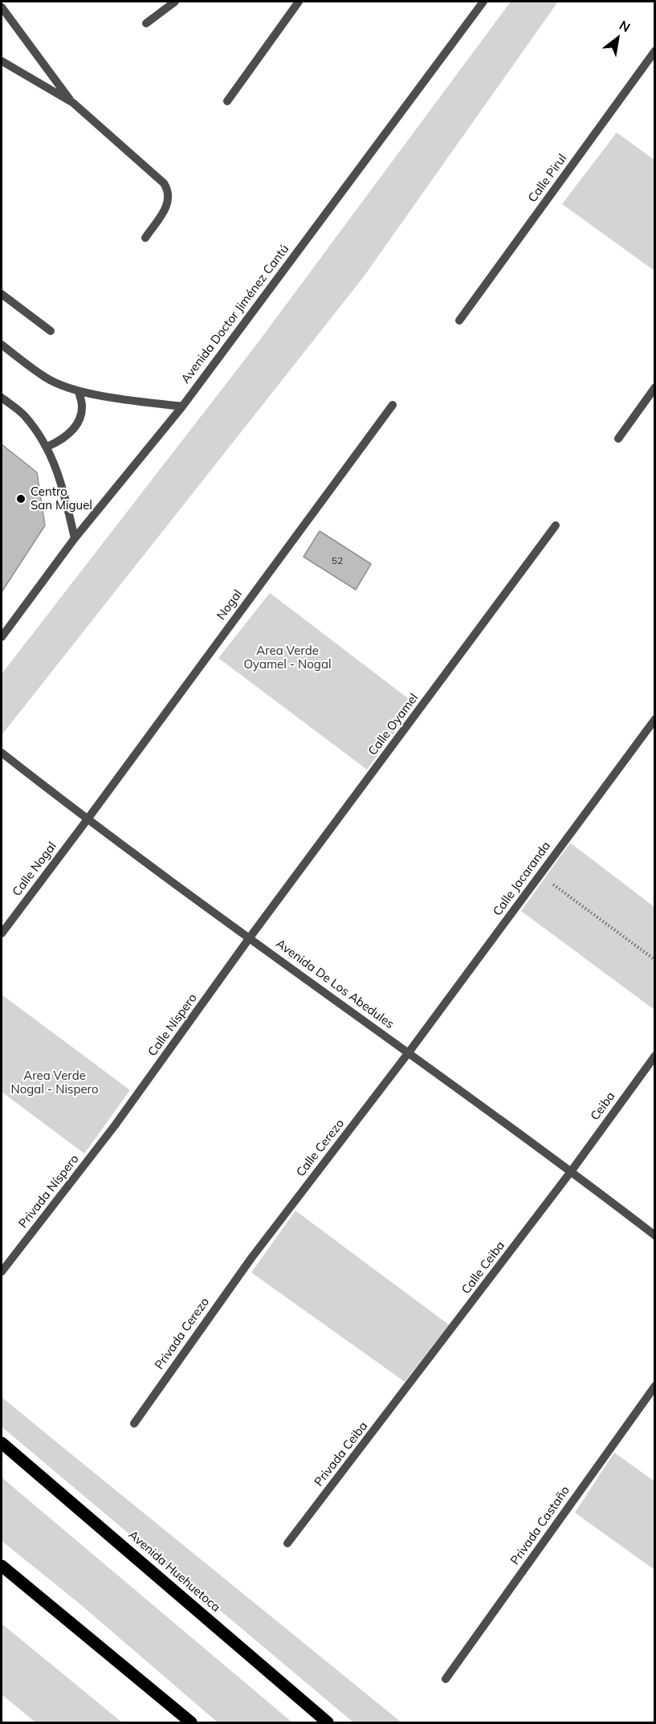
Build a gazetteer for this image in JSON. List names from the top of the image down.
{
  "streets": {
    "main road": ["Avenida Huehuetoca"],
    "street": [
      "Calle Pirul",
      "Avenida Doctor Jiménez Cantú",
      "Nogal",
      "Calle Oyamel",
      "Calle Nogal",
      "Calle Jacaranda",
      "Avenida De Los Abedules",
      "Calle Níspero",
      "Ceiba",
      "Calle Cerezo",
      "Privada Níspero",
      "Calle Ceiba",
      "Privada Cerezo",
      "Privada Ceiba",
      "Privada Castaño"
    ]
  },
  "crossings": [
    ["Nogal", "Calle Nogal"],
    ["Nogal", "Avenida De Los Abedules"],
    ["Calle Oyamel", "Avenida De Los Abedules"],
    ["Calle Oyamel", "Calle Níspero"],
    ["Calle Nogal", "Avenida De Los Abedules"],
    ["Calle Jacaranda", "Avenida De Los Abedules"],
    ["Calle Jacaranda", "Calle Cerezo"],
    ["Avenida De Los Abedules", "Calle Níspero"],
    ["Avenida De Los Abedules", "Ceiba"],
    ["Avenida De Los Abedules", "Calle Cerezo"],
    ["Avenida De Los Abedules", "Calle Ceiba"],
    ["Calle Níspero", "Privada Níspero"],
    ["Ceiba", "Calle Ceiba"],
    ["Calle Cerezo", "Privada Cerezo"],
    ["Calle Ceiba", "Privada Ceiba"]
  ],
  "parks": ["Area Verde Oyamel - Nogal", "Area Verde Nogal - Nispero"],
  "places": ["Centro San Miguel"],
  "house_numbers": ["52"],
  "north": "top right"
}
